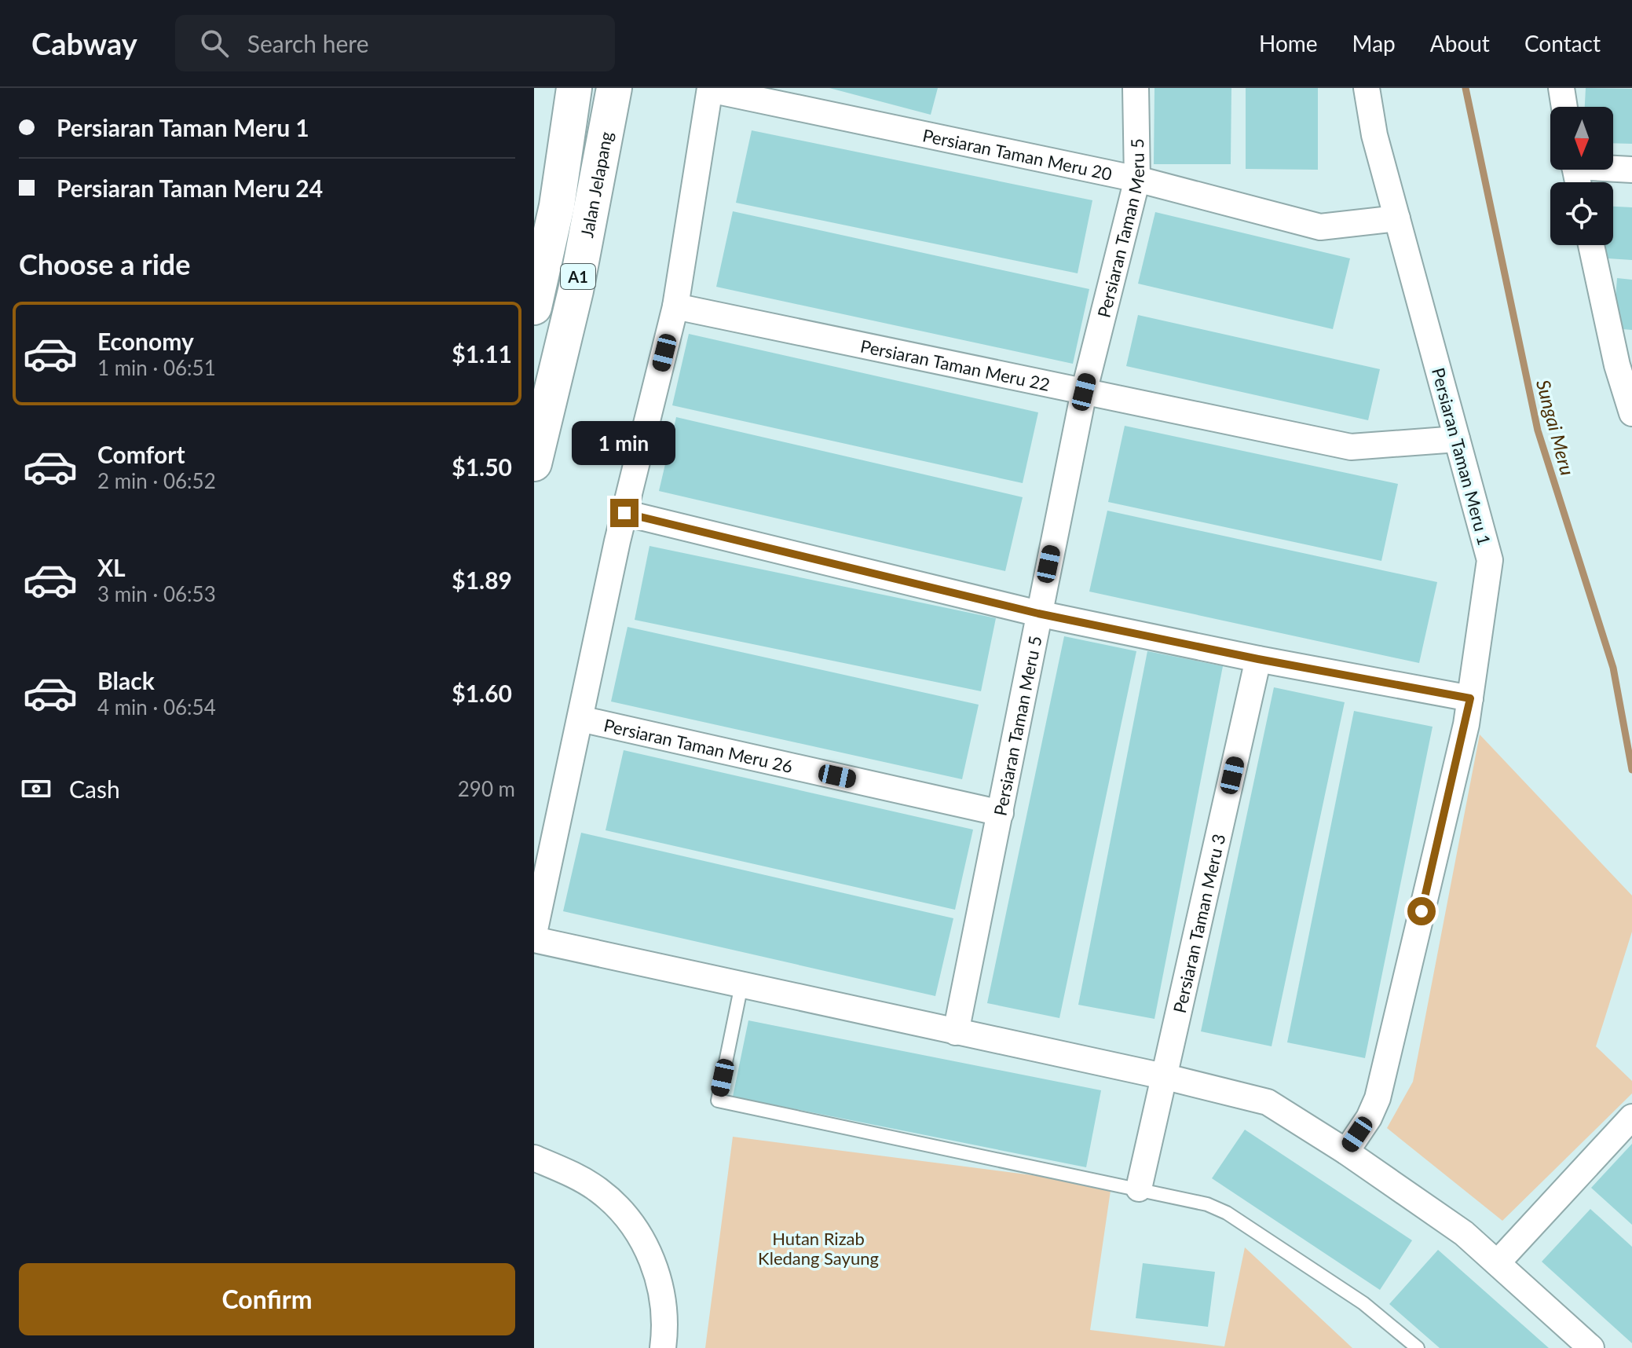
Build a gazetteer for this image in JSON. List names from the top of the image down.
{
  "streets": {
    "main road": ["Jalan Jelapang", "A1"],
    "street": [
      "Persiaran Taman Meru 20",
      "Persiaran Taman Meru 5",
      "Persiaran Taman Meru 22",
      "Persiaran Taman Meru 1",
      "Persiaran Taman Meru 26",
      "Persiaran Taman Meru 3"
    ]
  },
  "crossings": [
    ["Persiaran Taman Meru 20", "Persiaran Taman Meru 5"],
    ["Persiaran Taman Meru 20", "Persiaran Taman Meru 1"],
    ["Persiaran Taman Meru 5", "Persiaran Taman Meru 22"],
    ["Persiaran Taman Meru 5", "Persiaran Taman Meru 26"],
    ["Persiaran Taman Meru 22", "Persiaran Taman Meru 1"]
  ],
  "water": ["Sungai Meru"],
  "parks": ["Hutan Rizab Kledang Sayung"],
  "north": "bottom",
  "page": {
    "header": "Cabway",
    "search": "Search here",
    "nav": [
      "Home",
      "Map",
      "About",
      "Contact"
    ],
    "banner": ["Persiaran Taman Meru 1", "Persiaran Taman Meru 24"],
    "heading": "Choose a ride",
    "list": [
      {
        "name": "Economy",
        "note": "1 min · 06:51",
        "value": "$1.11"
      },
      {
        "name": "Comfort",
        "note": "2 min · 06:52",
        "value": "$1.50"
      },
      {
        "name": "XL",
        "note": "3 min · 06:53",
        "value": "$1.89"
      },
      {
        "name": "Black",
        "note": "4 min · 06:54",
        "value": "$1.60"
      }
    ],
    "bubble": "1 min",
    "pay": ["Cash", "290 m"],
    "buttons": "Confirm"
  }
}
